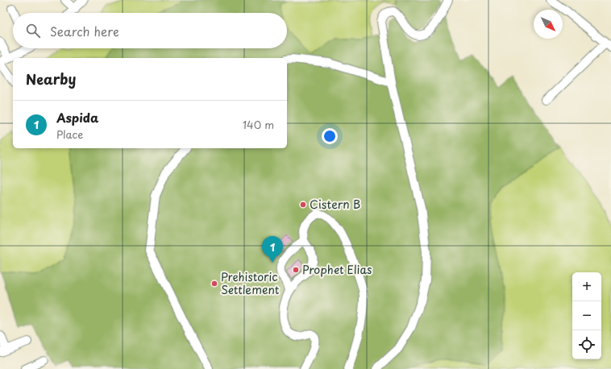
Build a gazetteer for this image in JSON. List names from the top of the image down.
{
  "places": ["Cistern B", "Prophet Elias", "Prehistoric Settlement"],
  "north": "bottom right",
  "page": {
    "search": "Search here",
    "heading": "Nearby",
    "list": [
      {
        "mark": "1",
        "name": "Aspida",
        "note": "Place",
        "value": "140 m"
      }
    ],
    "pins": "1",
    "map_buttons": ["+", "−"]
  }
}
